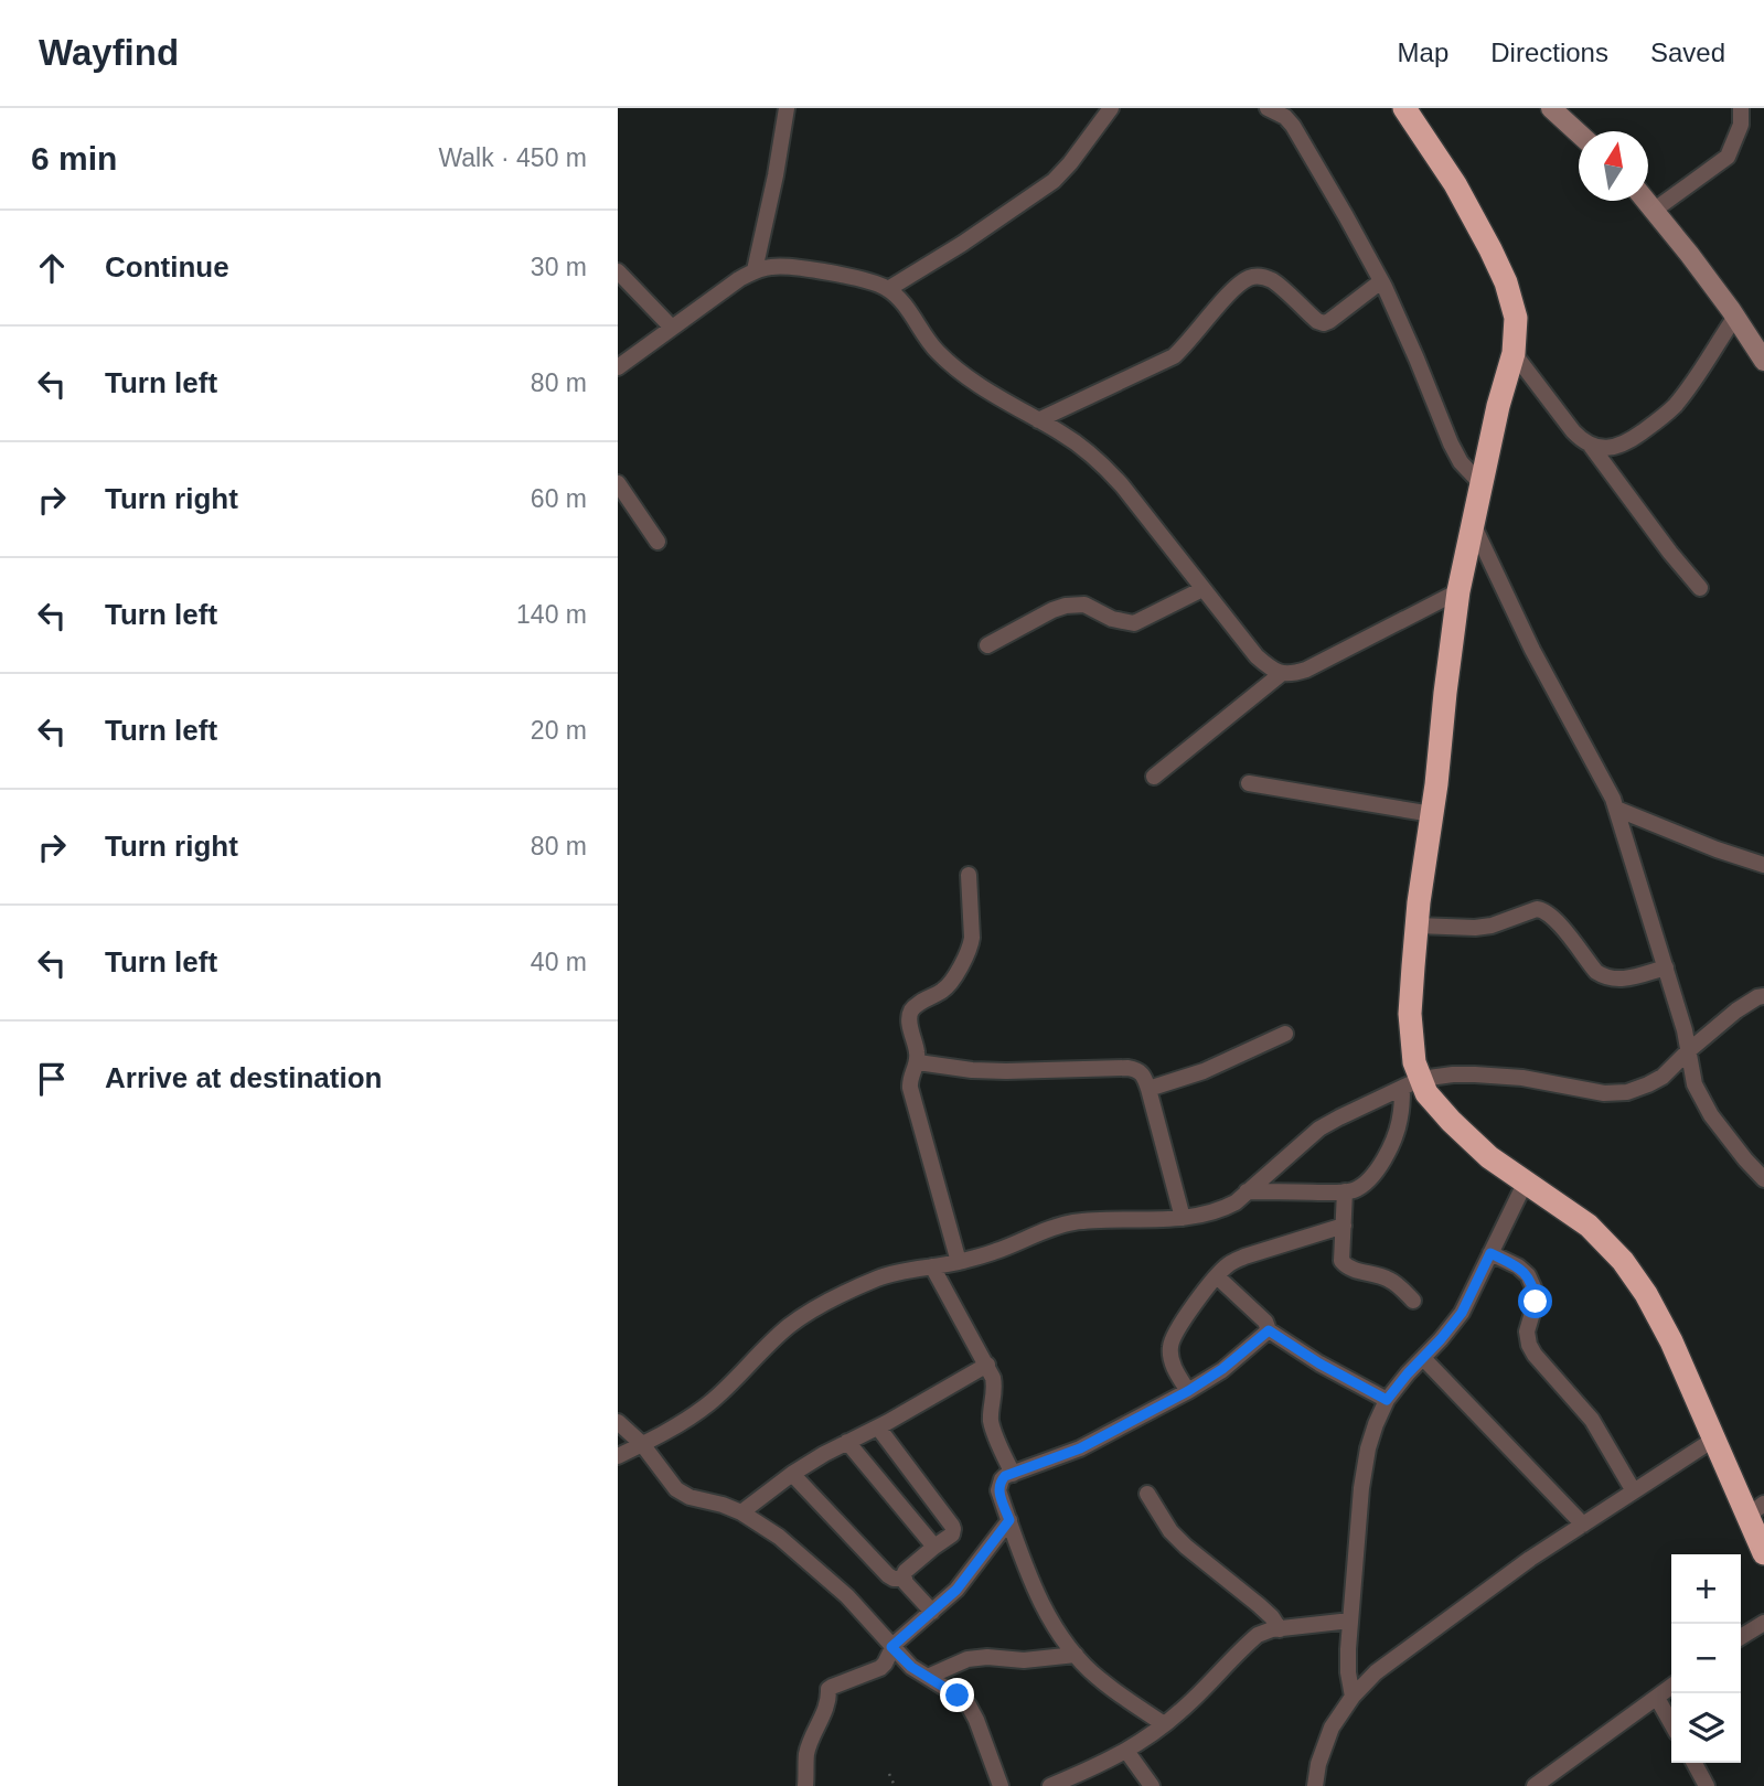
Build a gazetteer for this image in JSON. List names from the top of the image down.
{
  "north": "top",
  "page": {
    "header": "Wayfind",
    "nav": ["Map", "Directions", "Saved"],
    "heading": ["6 min", "Walk · 450 m"],
    "list": [
      ["Continue", "30 m"],
      ["Turn left", "80 m"],
      ["Turn right", "60 m"],
      ["Turn left", "140 m"],
      ["Turn left", "20 m"],
      ["Turn right", "80 m"],
      ["Turn left", "40 m"],
      "Arrive at destination"
    ],
    "map_buttons": ["+", "−"]
  }
}
